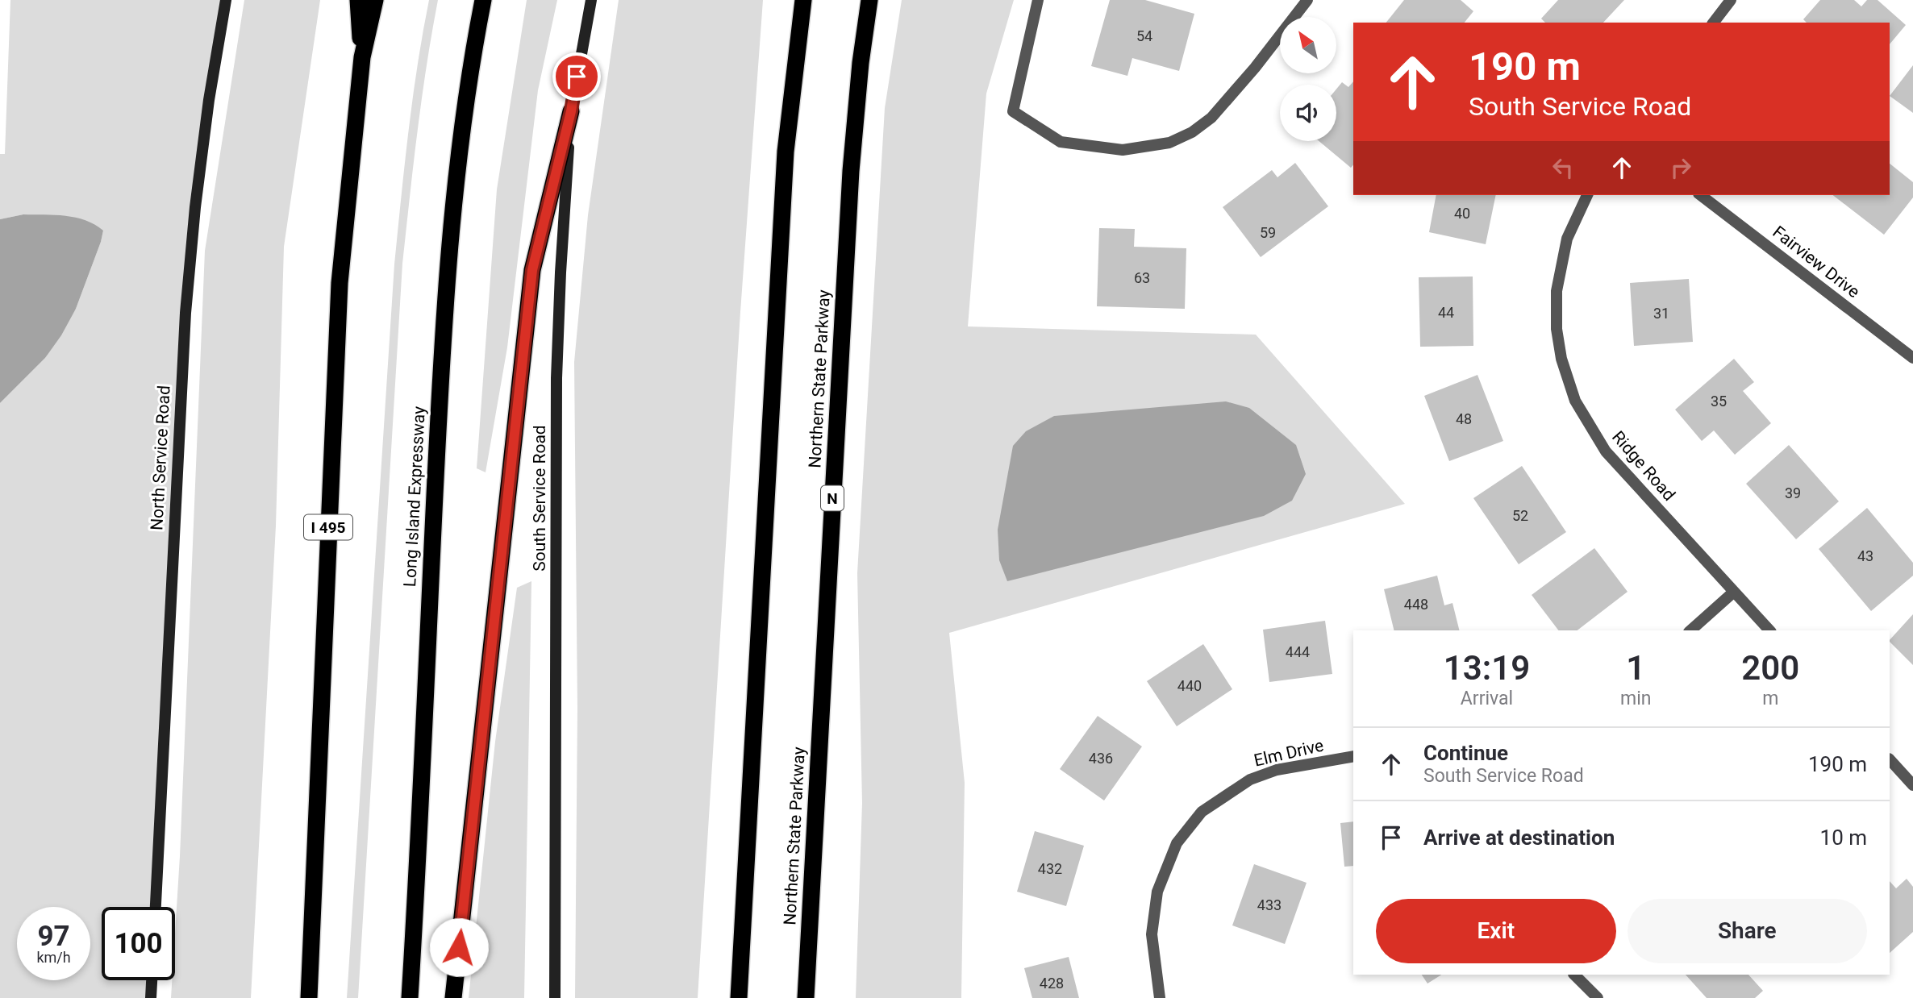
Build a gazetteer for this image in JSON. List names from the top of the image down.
{
  "streets": {
    "highway": [
      "Northern State Parkway",
      "Long Island Expressway",
      "N",
      "I 495"
    ],
    "main road": ["North Service Road", "South Service Road"],
    "street": ["Fairview Drive", "Ridge Road", "Elm Drive"]
  },
  "house_numbers": [
    "54",
    "40",
    "59",
    "63",
    "44",
    "31",
    "35",
    "48",
    "39",
    "52",
    "43",
    "448",
    "444",
    "440",
    "436",
    "432",
    "433",
    "428"
  ],
  "north": "top left",
  "page": {
    "turn": ["190 m", "South Service Road"],
    "eta": [
      "13:19",
      "Arrival",
      "1",
      "min",
      "200",
      "m"
    ],
    "list": [
      {
        "name": "Continue",
        "note": "South Service Road",
        "value": "190 m"
      },
      {
        "name": "Arrive at destination",
        "value": "10 m"
      }
    ],
    "buttons": ["Exit", "Share"],
    "speed": "97 km/h",
    "limit": "100"
  }
}
